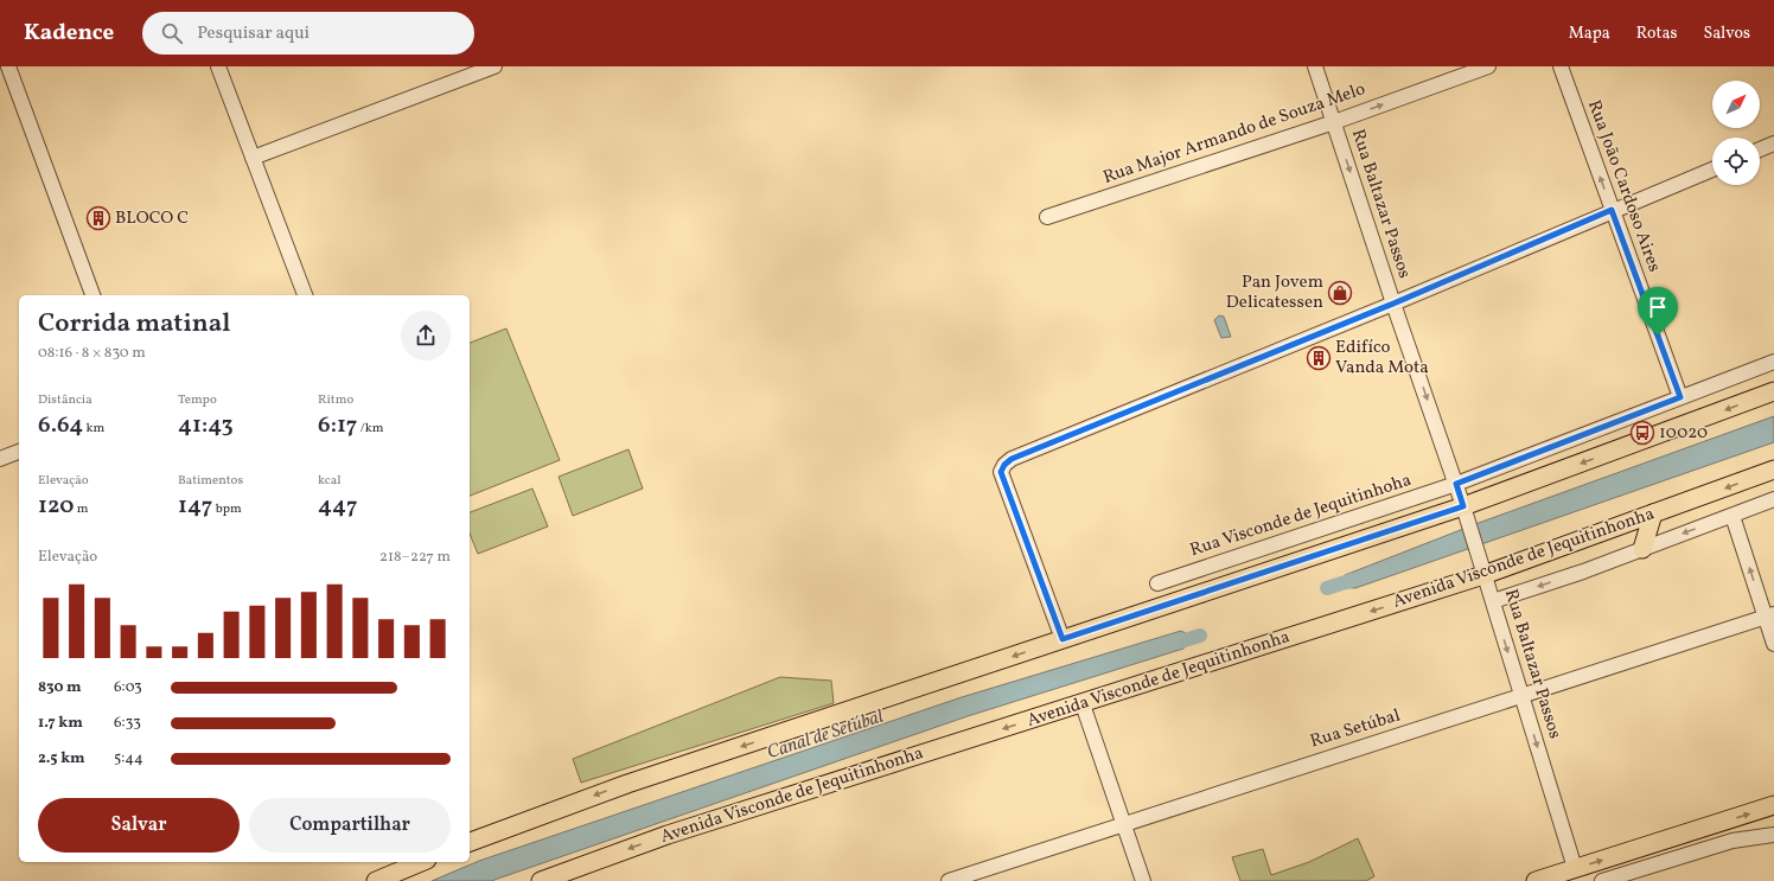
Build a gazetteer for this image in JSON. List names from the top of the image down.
{
  "streets": {
    "main road": ["Avenida Visconde de Jequitinhonha"],
    "street": [
      "Rua Major Armando de Souza Melo",
      "Rua João Cardoso Aires",
      "Rua Baltazar Passos",
      "Rua Visconde de Jequitinhoha",
      "Rua Setúbal"
    ]
  },
  "crossings": [
    ["Rua Major Armando de Souza Melo", "Rua Baltazar Passos"],
    ["Rua Baltazar Passos", "Rua Visconde de Jequitinhoha"],
    ["Rua Baltazar Passos", "Avenida Visconde de Jequitinhonha"],
    ["Rua Baltazar Passos", "Rua Setúbal"]
  ],
  "one_way": ["Rua Major Armando de Souza Melo", "Rua João Cardoso Aires", "Rua Baltazar Passos"],
  "water": ["Canal de Setúbal"],
  "places": {
    "building": ["BLOCO C", "Edifíco Vanda Mota"],
    "shop": ["Pan Jovem Delicatessen"],
    "bus stop": ["10020"]
  },
  "north": "top right",
  "page": {
    "header": "Kadence",
    "search": "Pesquisar aqui",
    "nav": ["Mapa", "Rotas", "Salvos"],
    "heading": ["Corrida matinal", "08:16 · 8 × 830 m"],
    "stats": [
      ["Distância", "6.64 km"],
      ["Tempo", "41:43"],
      ["Ritmo", "6:17 /km"],
      ["Elevação", "120 m"],
      ["Batimentos", "147 bpm"],
      ["kcal", "447"]
    ],
    "chart": ["Elevação", "218–227 m"],
    "list": [
      {
        "name": "830 m",
        "note": "6:03"
      },
      {
        "name": "1.7 km",
        "note": "6:33"
      },
      {
        "name": "2.5 km",
        "note": "5:44"
      }
    ],
    "buttons": ["Salvar", "Compartilhar"]
  }
}
